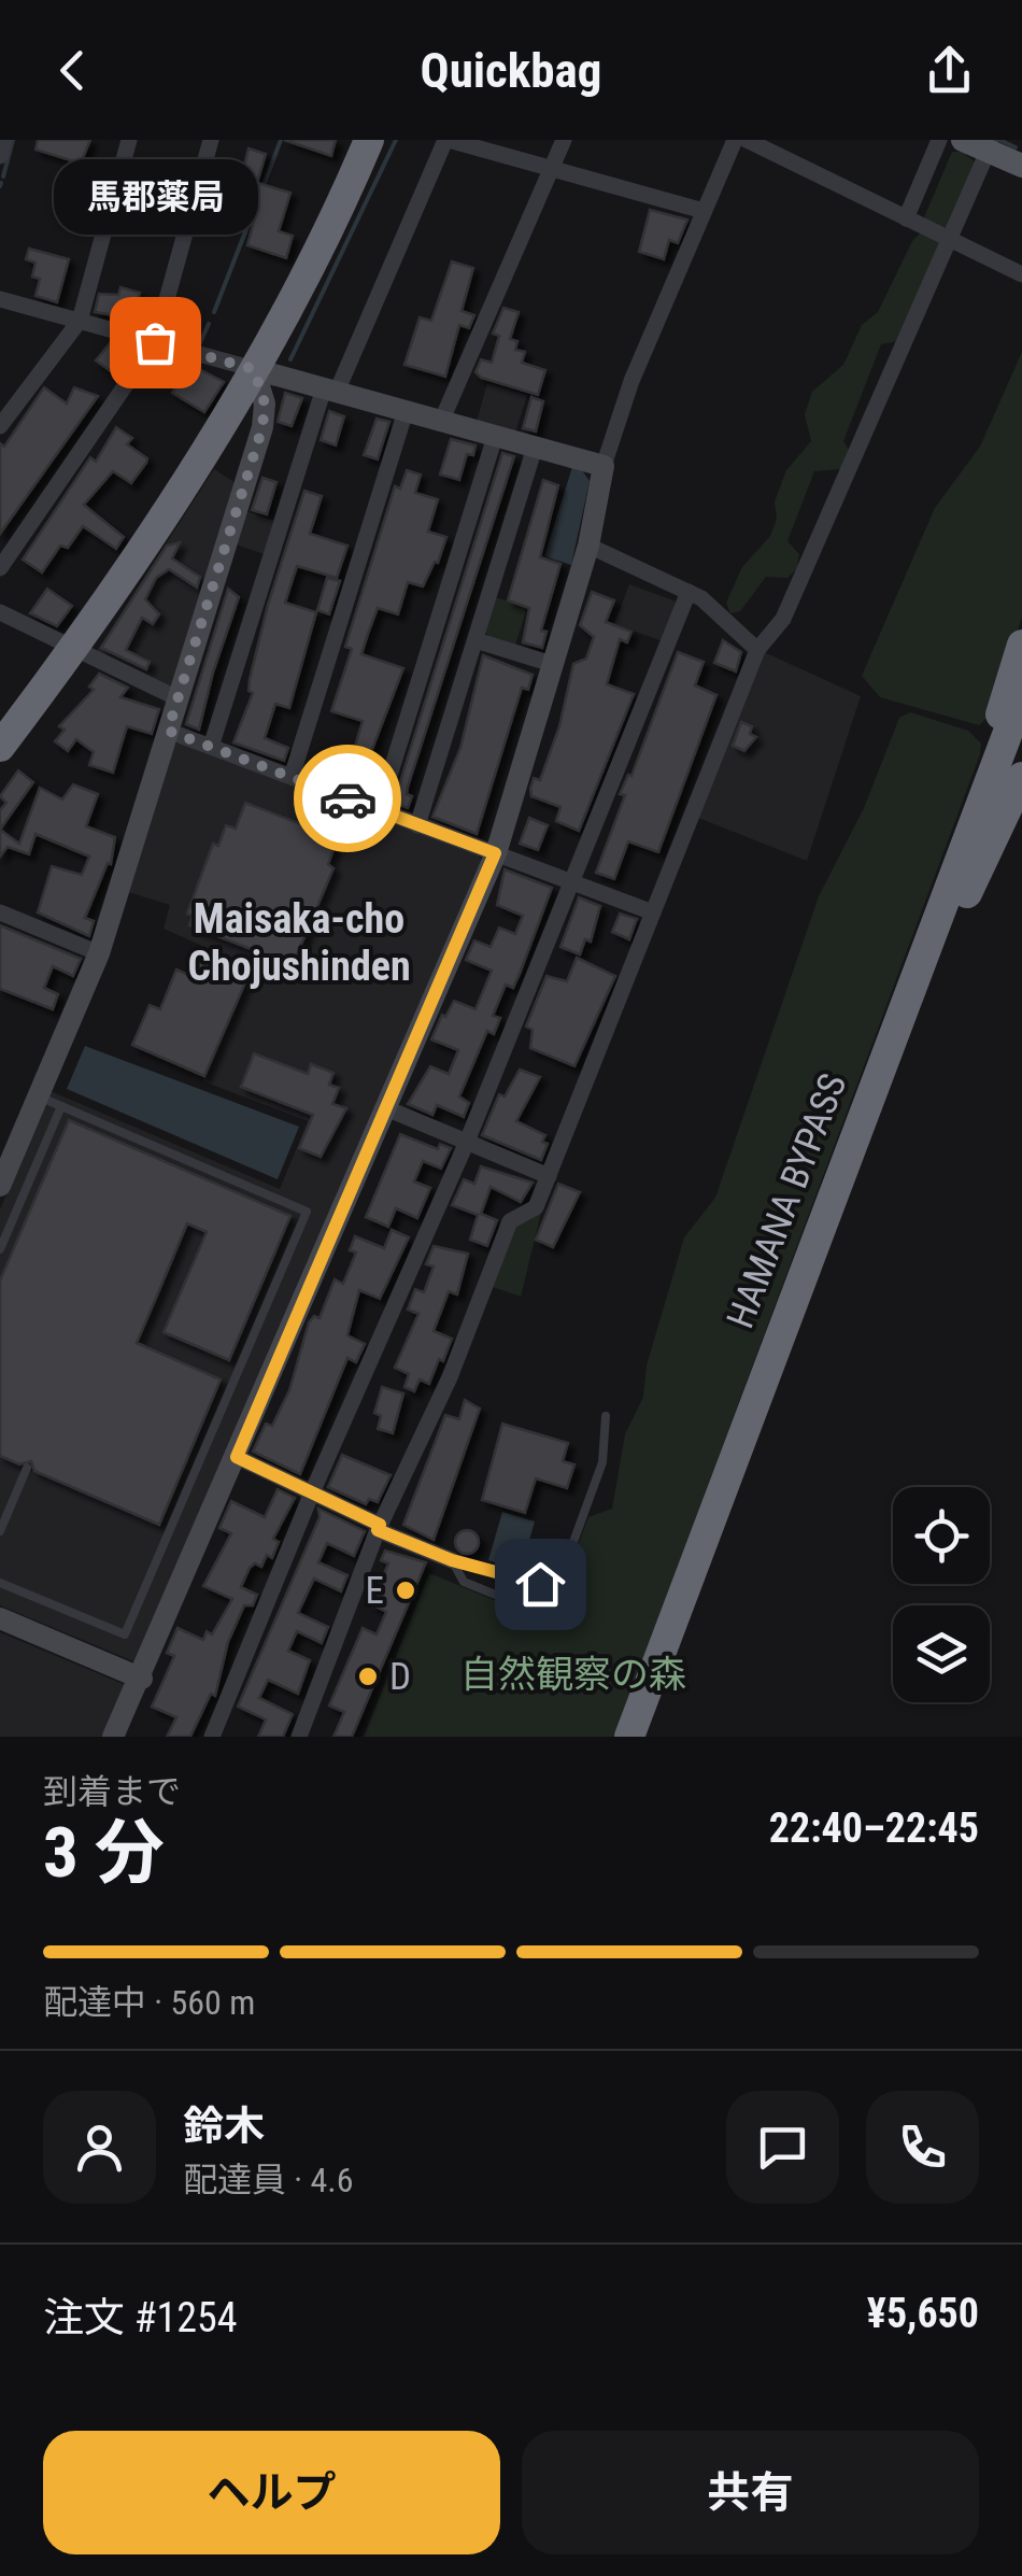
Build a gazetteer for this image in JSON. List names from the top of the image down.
{
  "streets": {
    "highway": ["HAMANA BYPASS"]
  },
  "districts": ["Maisaka-cho Chojushinden"],
  "parks": ["自然観察の森"],
  "places": ["馬郡薬局", "E", "D"],
  "page": {
    "header": "Quickbag",
    "bubble": "馬郡薬局",
    "heading": ["3 分", "到着まで", "22:40–22:45"],
    "panel": [
      "鈴木",
      "配達員 · 4.6",
      "注文 #1254",
      "¥5,650"
    ],
    "bar": "配達中 · 560 m",
    "buttons": ["ヘルプ", "共有"]
  }
}
